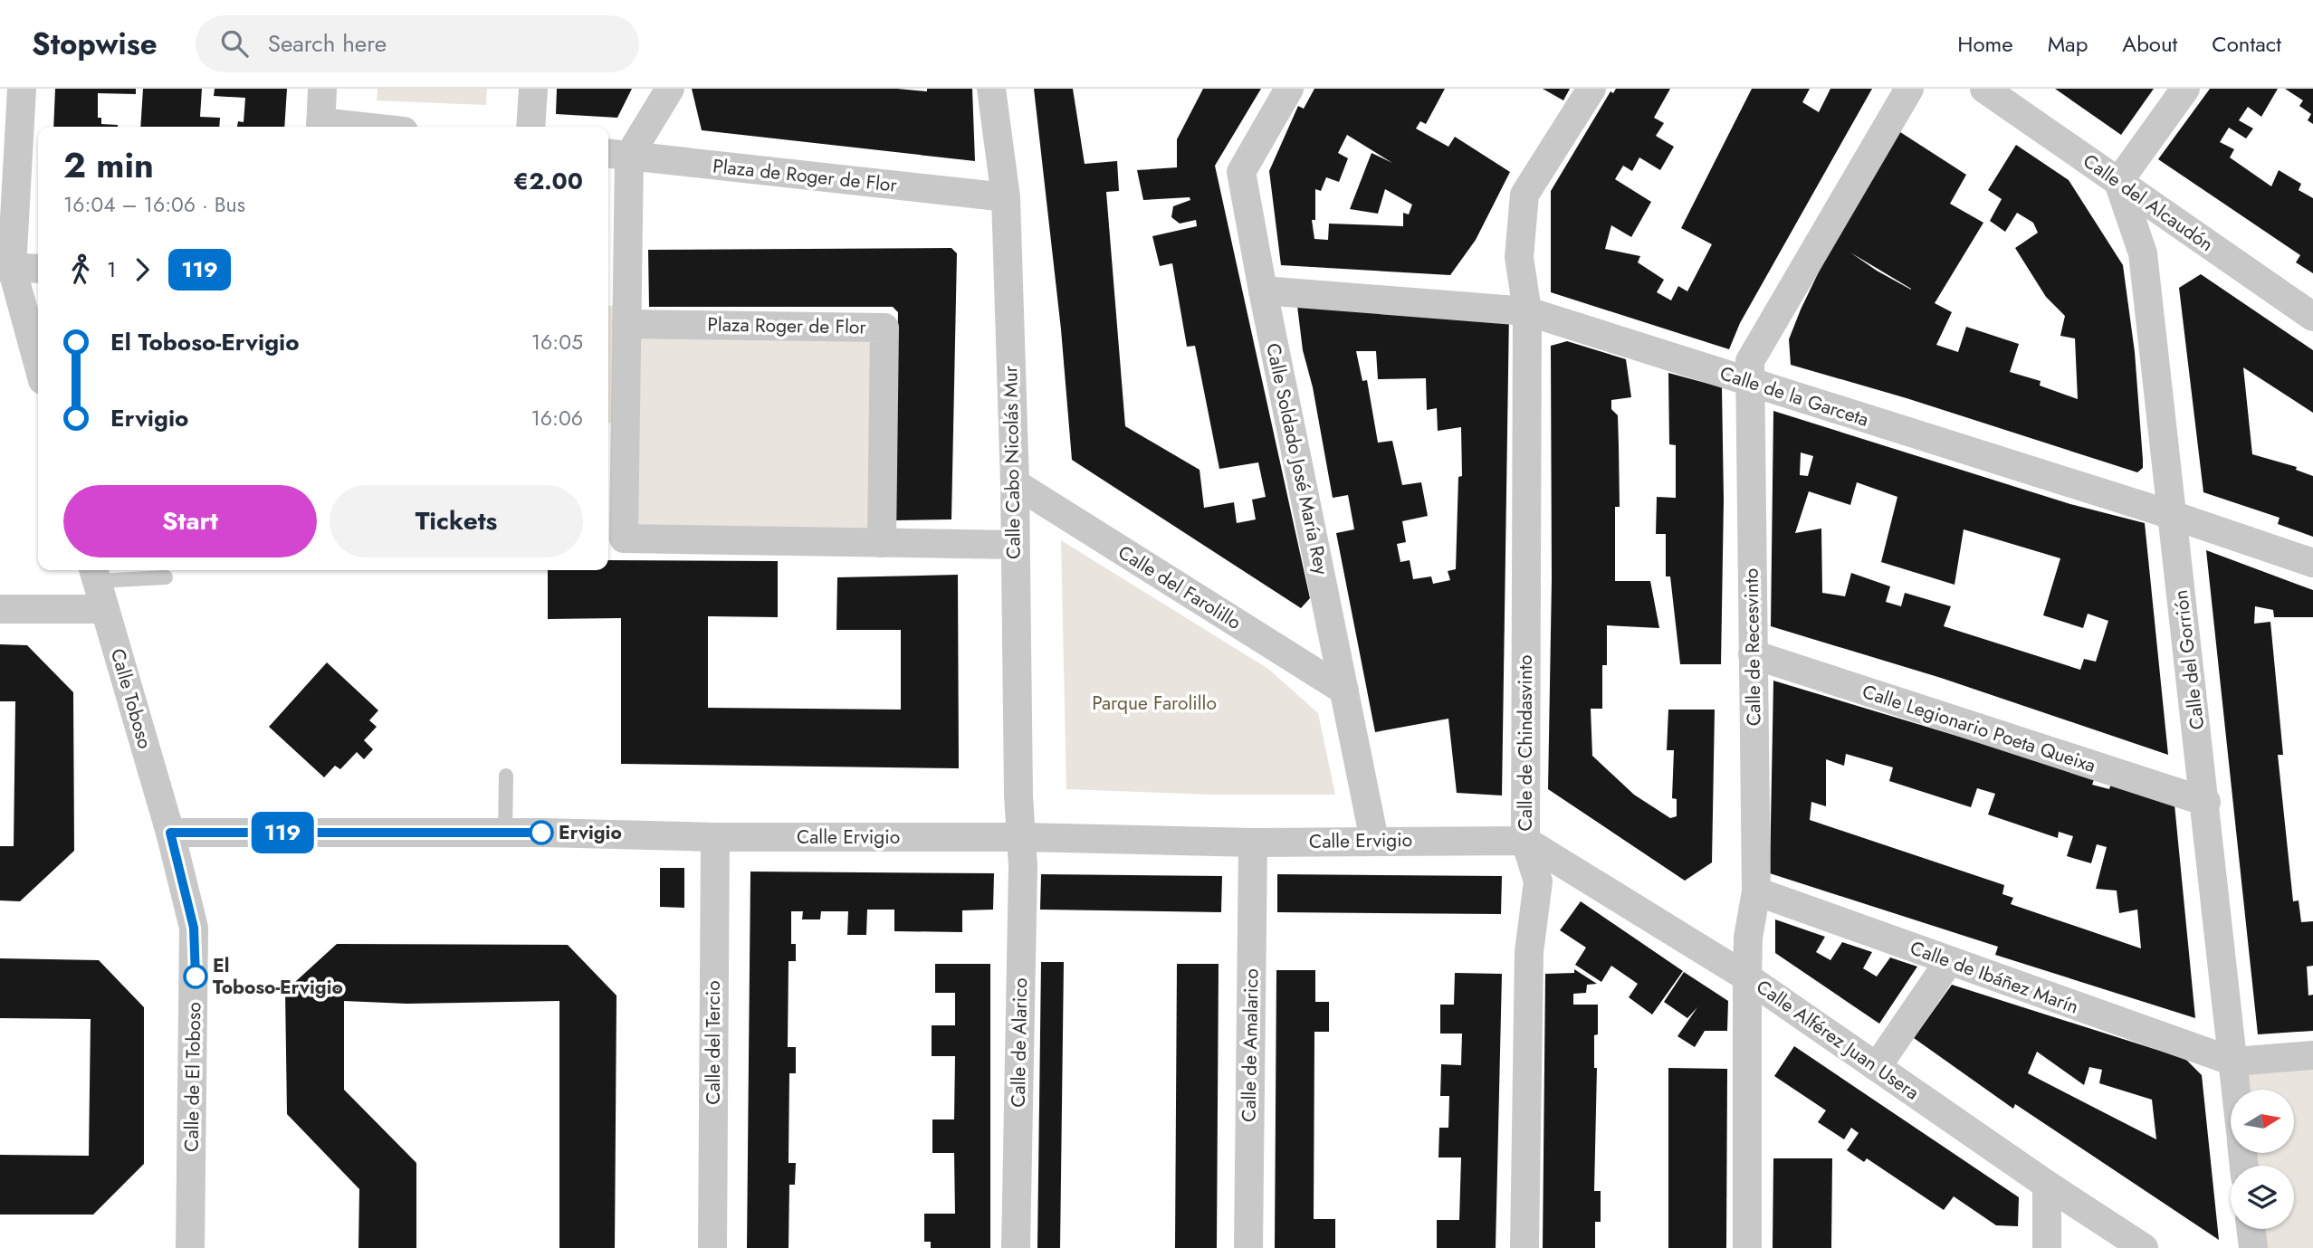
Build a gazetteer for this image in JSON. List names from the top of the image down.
{
  "streets": {
    "street": [
      "Plaza de Roger de Flor",
      "Calle del Alcaudón",
      "Plaza Roger de Flor",
      "Calle de la Garceta",
      "Calle Soldado José María Rey",
      "Calle Cabo Nicolás Mur",
      "Calle del Farolillo",
      "Calle de Recesvinto",
      "Calle del Gorrión",
      "Calle Toboso",
      "Calle Legionario Poeta Queixa",
      "Calle de Chindasvinto",
      "Calle Ervigio",
      "Calle de Ibáñez Marín",
      "Calle Alférez Juan Usera",
      "Calle del Tercio",
      "Calle de Alarico",
      "Calle de Amalarico",
      "Calle de El Toboso"
    ]
  },
  "crossings": [
    ["Plaza de Roger de Flor", "Calle Cabo Nicolás Mur"],
    ["Calle del Alcaudón", "Calle del Gorrión"],
    ["Calle de la Garceta", "Calle Soldado José María Rey"],
    ["Calle de la Garceta", "Calle de Recesvinto"],
    ["Calle de la Garceta", "Calle del Gorrión"],
    ["Calle de la Garceta", "Calle de Chindasvinto"],
    ["Calle Soldado José María Rey", "Calle del Farolillo"],
    ["Calle Soldado José María Rey", "Calle Ervigio"],
    ["Calle Cabo Nicolás Mur", "Calle del Farolillo"],
    ["Calle Cabo Nicolás Mur", "Calle Ervigio"],
    ["Calle Cabo Nicolás Mur", "Calle de Alarico"],
    ["Calle de Recesvinto", "Calle Legionario Poeta Queixa"],
    ["Calle de Recesvinto", "Calle de Ibáñez Marín"],
    ["Calle de Recesvinto", "Calle Alférez Juan Usera"],
    ["Calle del Gorrión", "Calle Legionario Poeta Queixa"],
    ["Calle del Gorrión", "Calle de Ibáñez Marín"],
    ["Calle Toboso", "Calle Ervigio"],
    ["Calle Toboso", "Calle de El Toboso"],
    ["Calle de Chindasvinto", "Calle Ervigio"],
    ["Calle de Chindasvinto", "Calle Alférez Juan Usera"],
    ["Calle Ervigio", "Calle Alférez Juan Usera"],
    ["Calle Ervigio", "Calle del Tercio"],
    ["Calle Ervigio", "Calle de Alarico"],
    ["Calle Ervigio", "Calle de Amalarico"],
    ["Calle Ervigio", "Calle de El Toboso"]
  ],
  "parks": ["Parque Farolillo"],
  "places": ["Ervigio", "El Toboso-Ervigio"],
  "lines": ["bus line 119"],
  "north": "right",
  "page": {
    "header": "Stopwise",
    "search": "Search here",
    "nav": [
      "Home",
      "Map",
      "About",
      "Contact"
    ],
    "on_map": "119",
    "heading": ["2 min", "16:04 – 16:06 · Bus", "€2.00"],
    "legs": ["1", "119"],
    "list": [
      {
        "name": "El Toboso-Ervigio",
        "value": "16:05"
      },
      {
        "name": "Ervigio",
        "value": "16:06"
      }
    ],
    "buttons": ["Start", "Tickets"]
  }
}
